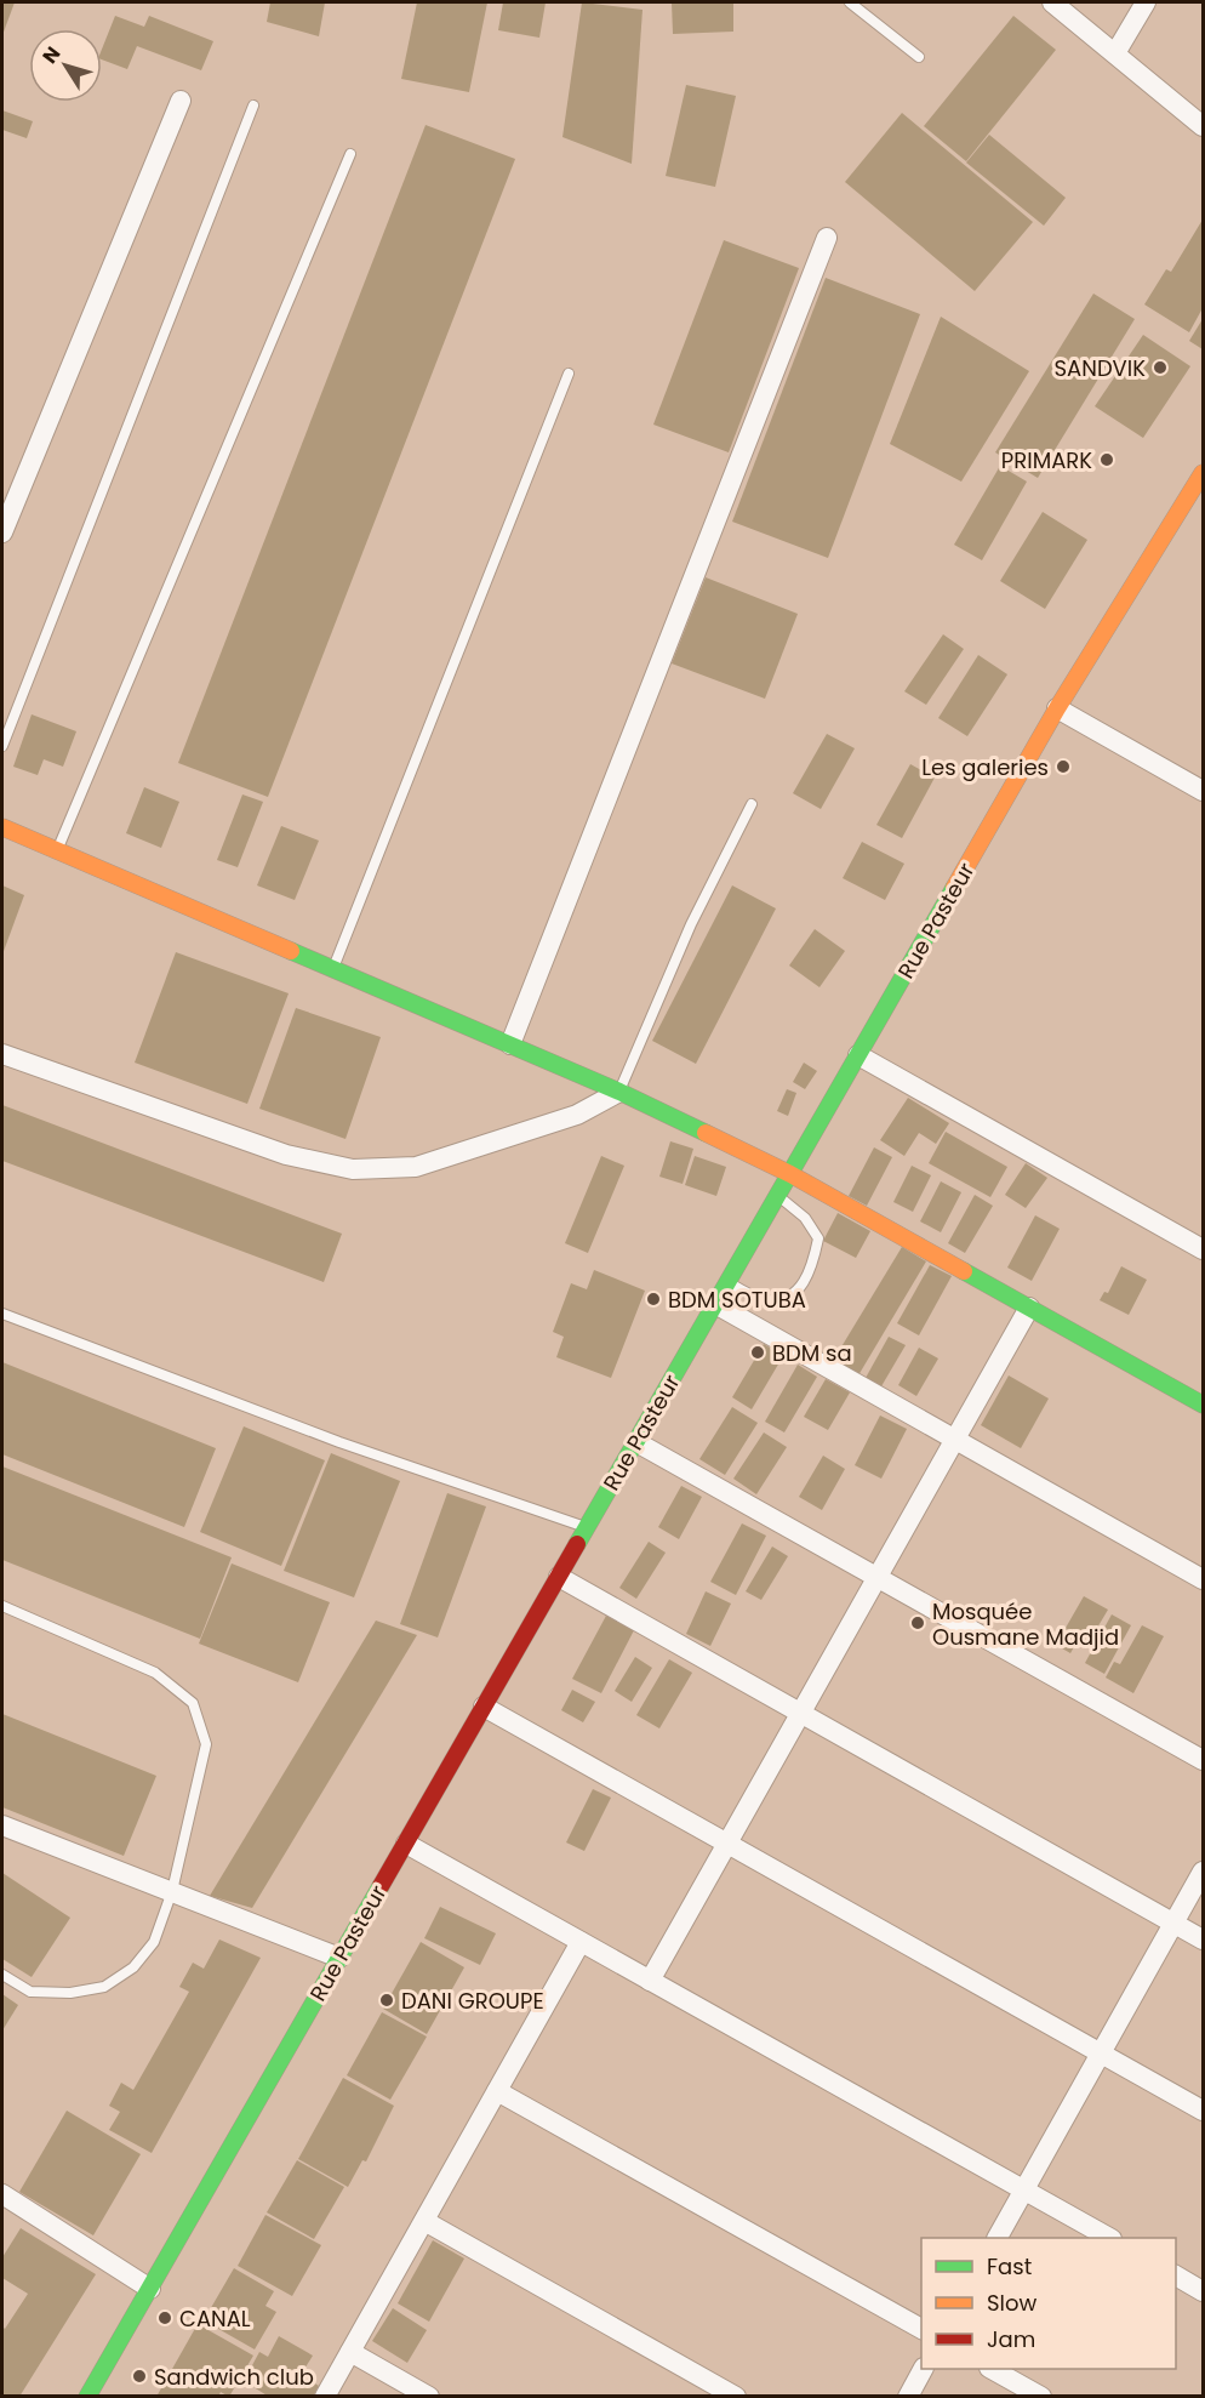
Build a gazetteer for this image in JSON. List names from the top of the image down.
{
  "streets": {
    "main road": ["Rue Pasteur"]
  },
  "places": [
    "SANDVIK",
    "PRIMARK",
    "Les galeries",
    "BDM SOTUBA",
    "BDM sa",
    "Mosquée Ousmane Madjid",
    "DANI GROUPE",
    "CANAL",
    "Sandwich club"
  ],
  "legend": ["Fast", "Slow", "Jam"],
  "north": "top left"
}
